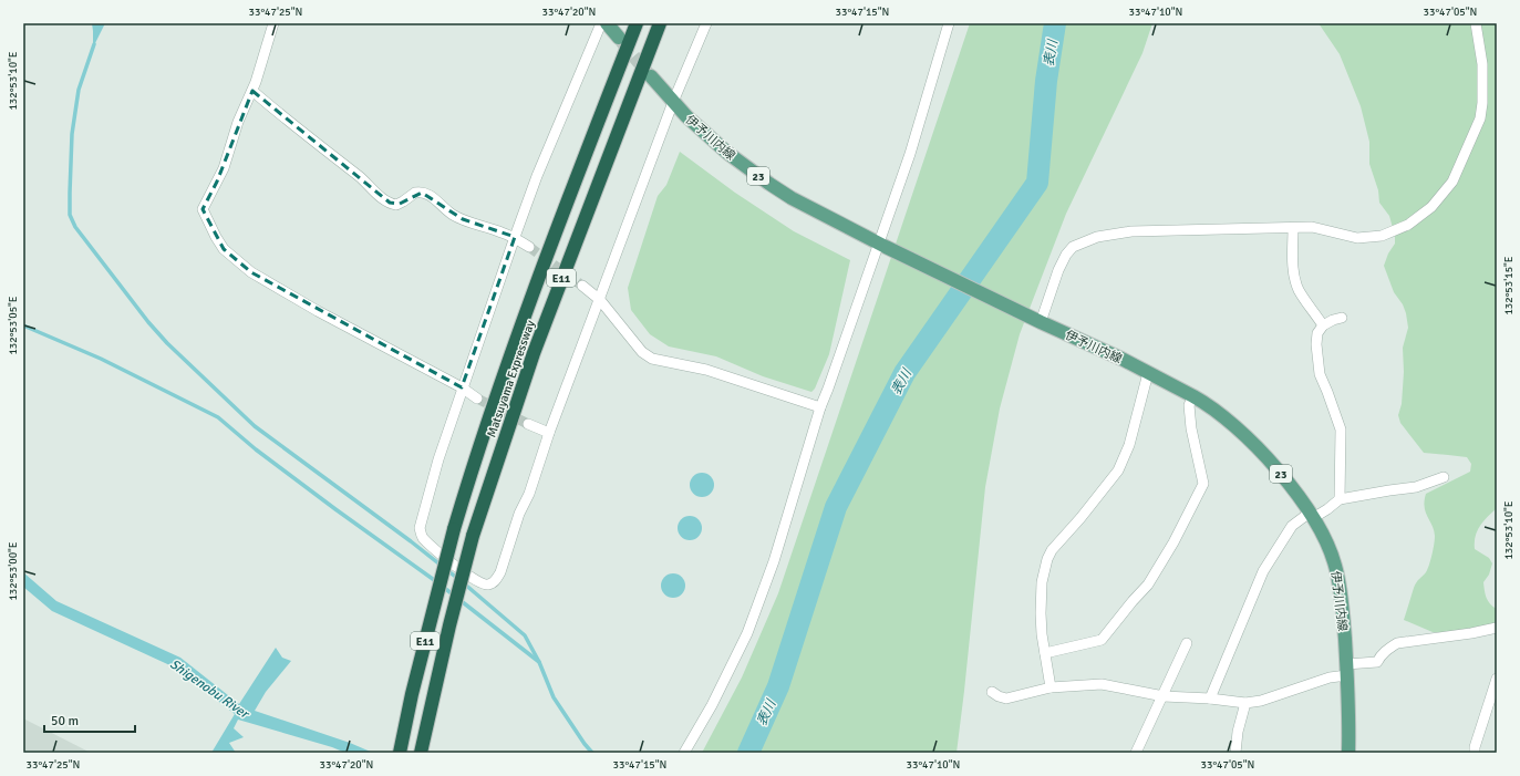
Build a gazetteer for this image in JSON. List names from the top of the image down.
{
  "streets": {
    "highway": ["E11", "Matsuyama Expressway"],
    "main road": ["伊予川内線", "23"]
  },
  "water": ["表川", "Shigenobu River"],
  "scale_bar": "50 m",
  "coordinates": [
    "33°47'25\"N",
    "33°47'20\"N",
    "33°47'15\"N",
    "33°47'10\"N",
    "33°47'05\"N",
    "132°53'10\"E",
    "132°53'15\"E",
    "132°53'05\"E",
    "132°53'00\"E"
  ]
}
